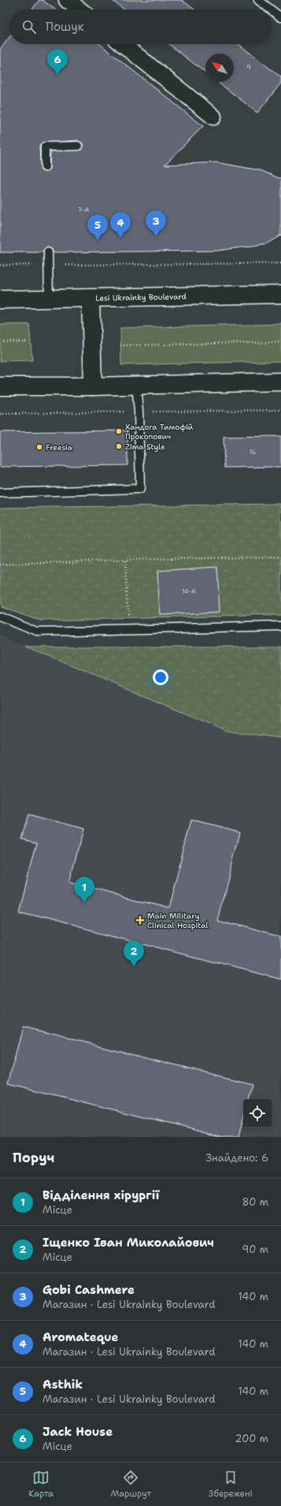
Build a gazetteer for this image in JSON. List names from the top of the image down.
{
  "streets": {
    "main road": ["Lesi Ukrainky Boulevard"]
  },
  "places": {
    "other": ["Хандога Тимофій Прокопович", "Zima Style", "Freesia"],
    "health": ["Main Military Clinical Hospital"]
  },
  "house_numbers": [
    "9",
    "7-А",
    "16",
    "14-А"
  ],
  "north": "top left",
  "page": {
    "search": "Пошук",
    "pins": [
      "6",
      "3",
      "4",
      "5",
      "1",
      "2"
    ],
    "heading": ["Поруч", "Знайдено: 6"],
    "list": [
      {
        "mark": "1",
        "name": "Відділення хірургії",
        "note": "Місце",
        "value": "80 m"
      },
      {
        "mark": "2",
        "name": "Іщенко Іван Миколайович",
        "note": "Місце",
        "value": "90 m"
      },
      {
        "mark": "3",
        "name": "Gobi Cashmere",
        "note": "Магазин · Lesi Ukrainky Boulevard",
        "value": "140 m"
      },
      {
        "mark": "4",
        "name": "Aromateque",
        "note": "Магазин · Lesi Ukrainky Boulevard",
        "value": "140 m"
      },
      {
        "mark": "5",
        "name": "Asthik",
        "note": "Магазин · Lesi Ukrainky Boulevard",
        "value": "140 m"
      },
      {
        "mark": "6",
        "name": "Jack House",
        "note": "Місце",
        "value": "200 m"
      }
    ],
    "nav": ["Карта", "Маршрут", "Збережені"]
  }
}
